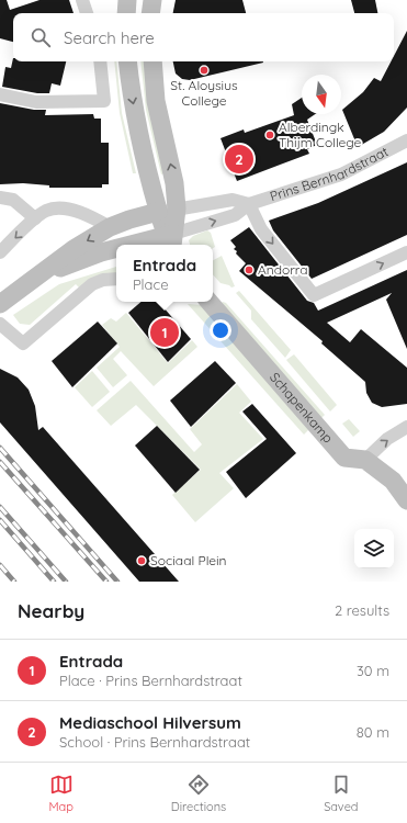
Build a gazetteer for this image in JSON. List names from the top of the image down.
{
  "streets": {
    "main road": ["Schapenkamp"],
    "street": ["Prins Bernhardstraat"]
  },
  "places": [
    "St. Aloysius College",
    "Alberdingk Thijm College",
    "Andorra",
    "Sociaal Plein"
  ],
  "north": "bottom",
  "page": {
    "search": "Search here",
    "pins": ["2", "1"],
    "popup": ["Entrada", "Place"],
    "heading": ["Nearby", "2 results"],
    "list": [
      {
        "mark": "1",
        "name": "Entrada",
        "note": "Place · Prins Bernhardstraat",
        "value": "30 m"
      },
      {
        "mark": "2",
        "name": "Mediaschool Hilversum",
        "note": "School · Prins Bernhardstraat",
        "value": "80 m"
      }
    ],
    "nav": ["Map", "Directions", "Saved"]
  }
}
